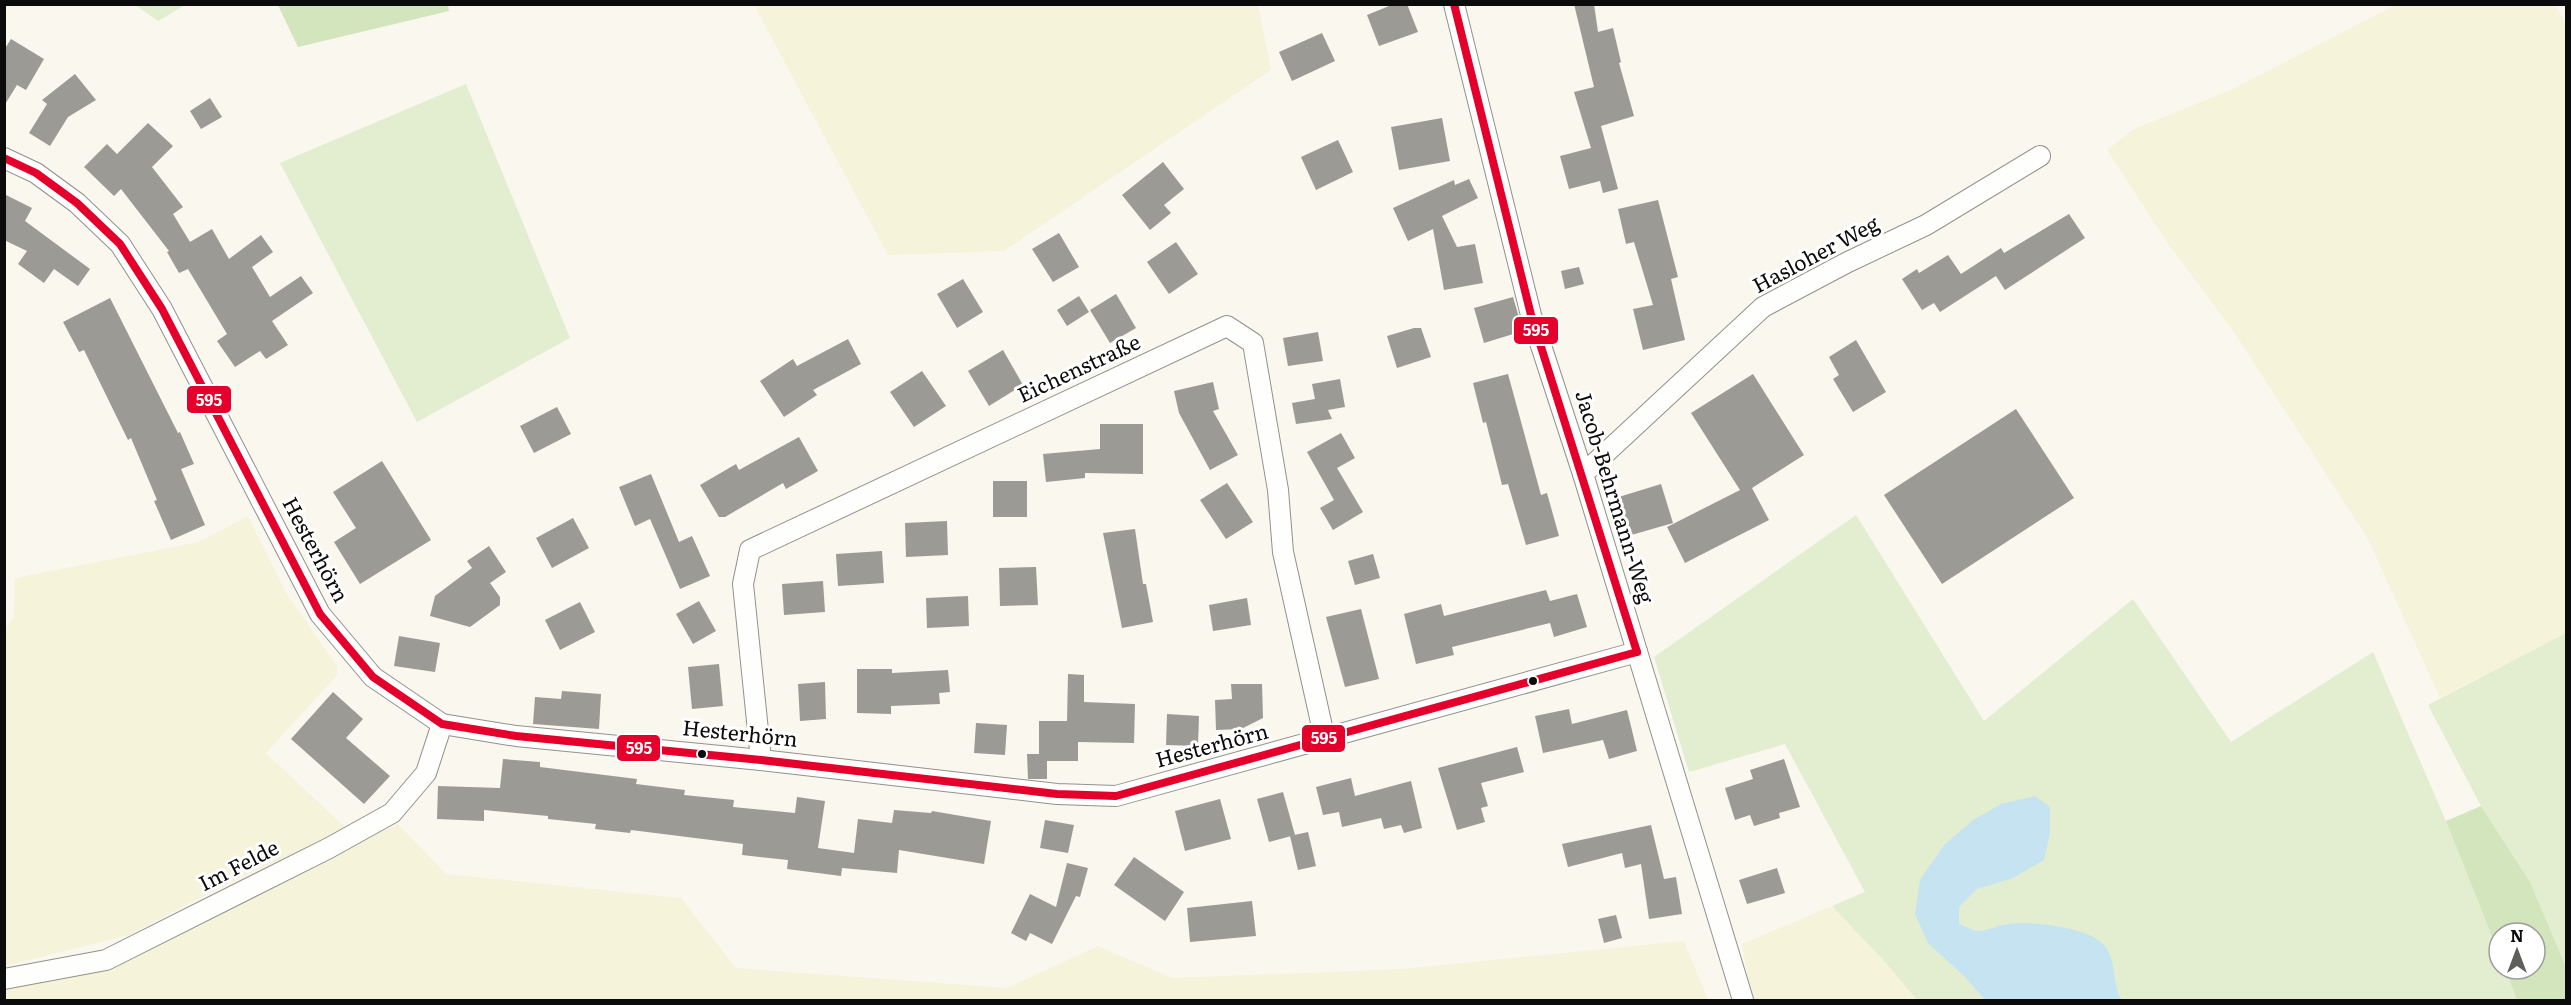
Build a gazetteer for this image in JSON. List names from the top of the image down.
{
  "streets": {
    "street": [
      "Hasloher Weg",
      "Eichenstraße",
      "Jacob-Behrmann-Weg",
      "Hesterhörn",
      "Im Felde"
    ]
  },
  "crossings": [
    ["Hasloher Weg", "Jacob-Behrmann-Weg"],
    ["Eichenstraße", "Hesterhörn"],
    ["Jacob-Behrmann-Weg", "Hesterhörn"],
    ["Hesterhörn", "Im Felde"]
  ],
  "lines": ["transit line 595"],
  "north": "top"
}
